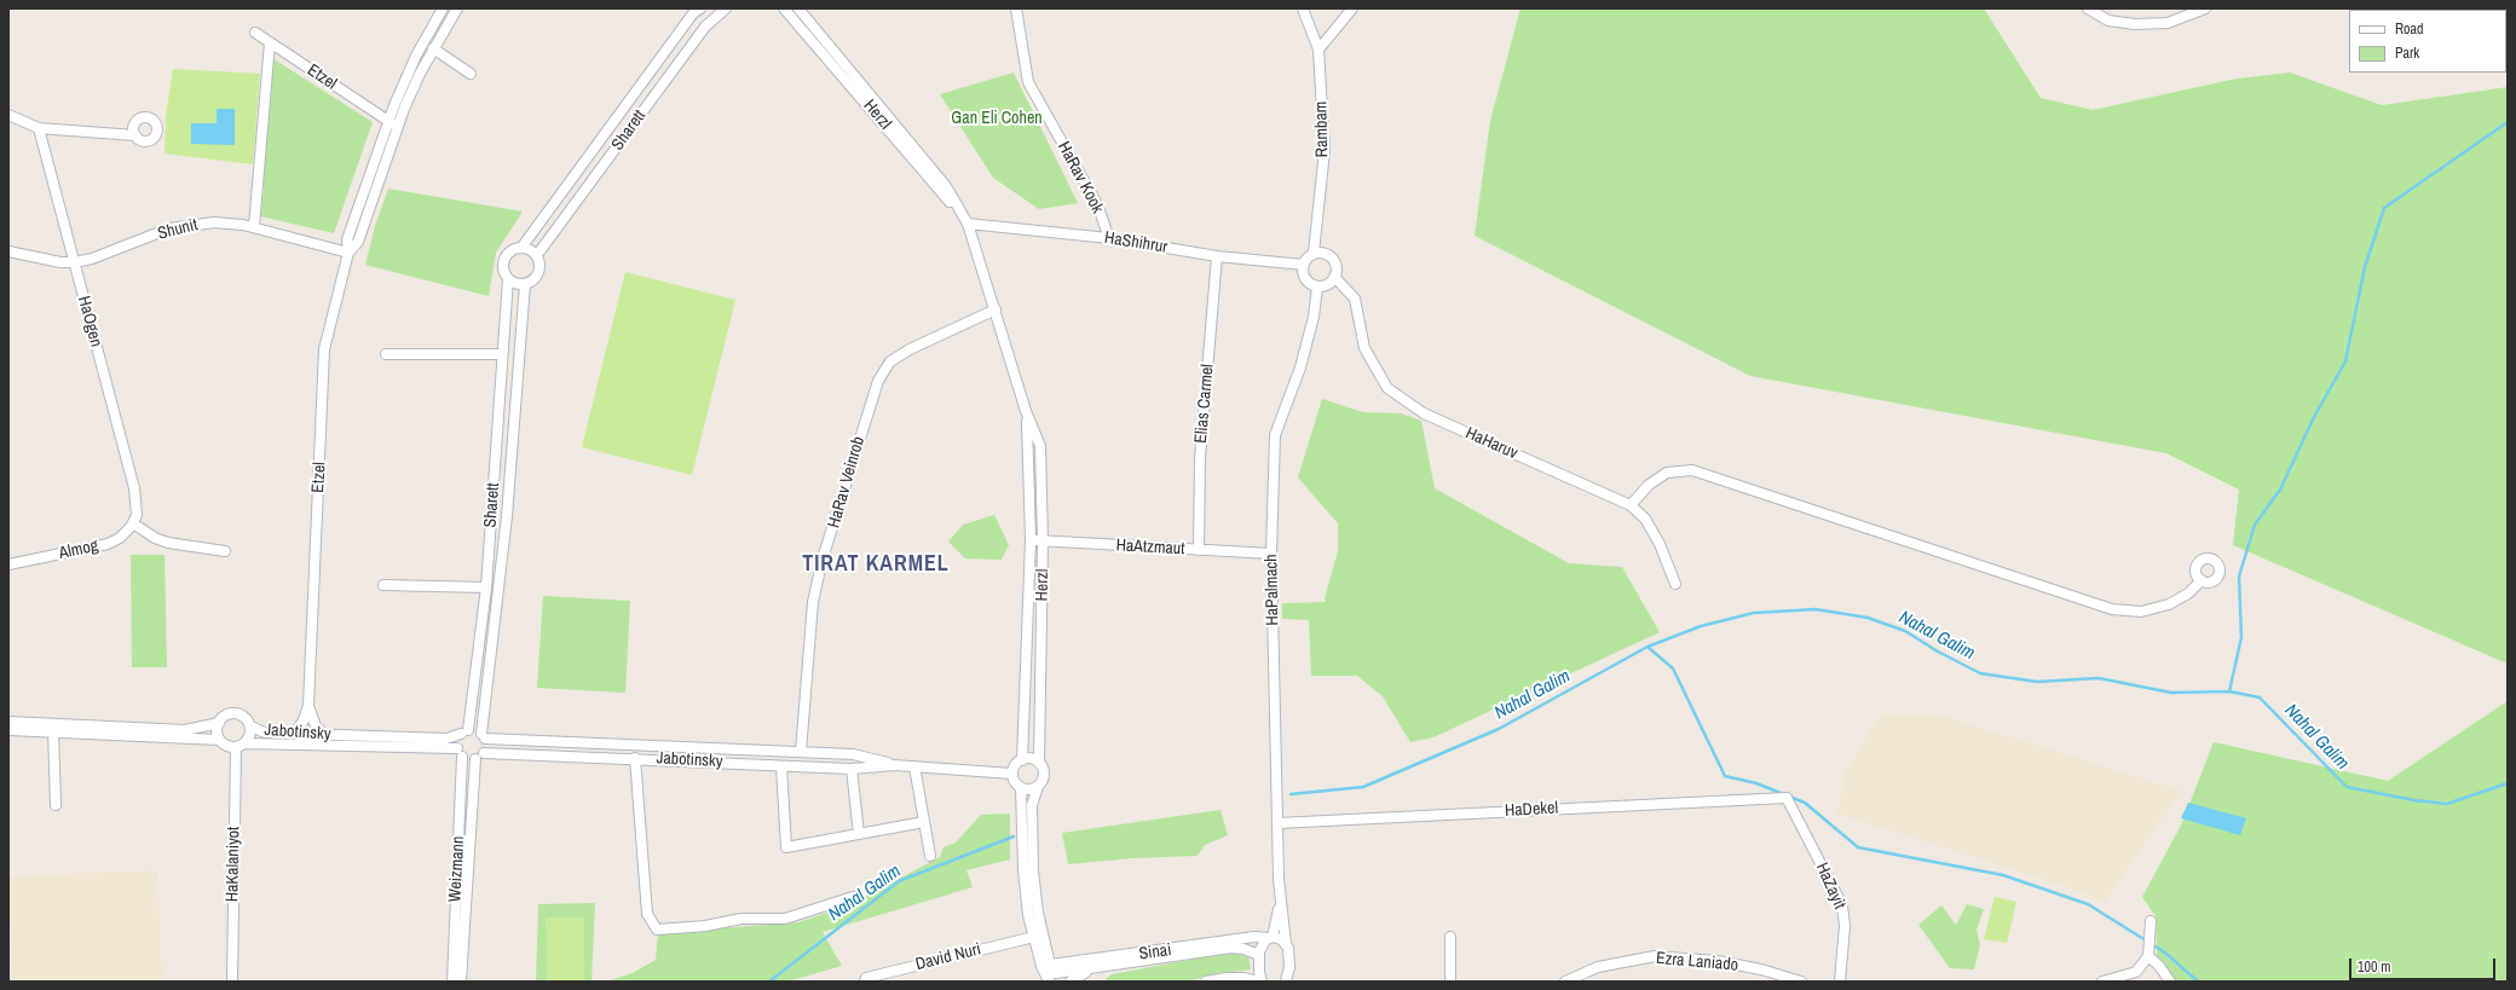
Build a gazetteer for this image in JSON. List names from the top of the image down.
{
  "streets": {
    "street": [
      "Etzel",
      "Herzl",
      "Rambam",
      "Sharett",
      "HaRav Kook",
      "Shunit",
      "HaShihrur",
      "HaOgen",
      "Elias Carmel",
      "HaHaruv",
      "HaRav Veinrob",
      "HaAtzmaut",
      "Almog",
      "HaPalmach",
      "Jabotinsky",
      "HaDekel",
      "HaKalaniyot",
      "Weizmann",
      "HaZayit",
      "Sinai",
      "David Nuri",
      "Ezra Laniado"
    ]
  },
  "crossings": [
    ["Etzel", "Shunit"],
    ["Etzel", "Jabotinsky"],
    ["Herzl", "HaShihrur"],
    ["Herzl", "HaRav Veinrob"],
    ["Herzl", "HaAtzmaut"],
    ["Herzl", "Jabotinsky"],
    ["Rambam", "HaShihrur"],
    ["Rambam", "HaHaruv"],
    ["Rambam", "HaPalmach"],
    ["Sharett", "Jabotinsky"],
    ["Sharett", "Weizmann"],
    ["HaRav Kook", "HaShihrur"],
    ["Shunit", "HaOgen"],
    ["HaShihrur", "Elias Carmel"],
    ["HaShihrur", "HaHaruv"],
    ["HaShihrur", "HaPalmach"],
    ["HaOgen", "Almog"],
    ["Elias Carmel", "HaAtzmaut"],
    ["HaHaruv", "HaPalmach"],
    ["HaRav Veinrob", "Jabotinsky"],
    ["HaAtzmaut", "HaPalmach"],
    ["HaPalmach", "HaDekel"],
    ["HaPalmach", "Sinai"],
    ["Jabotinsky", "HaKalaniyot"],
    ["Jabotinsky", "Weizmann"],
    ["HaDekel", "HaZayit"]
  ],
  "districts": ["TIRAT KARMEL"],
  "water": ["Nahal Galim"],
  "parks": ["Gan Eli Cohen"],
  "legend": ["Road", "Park"],
  "scale_bar": "100 m"
}
